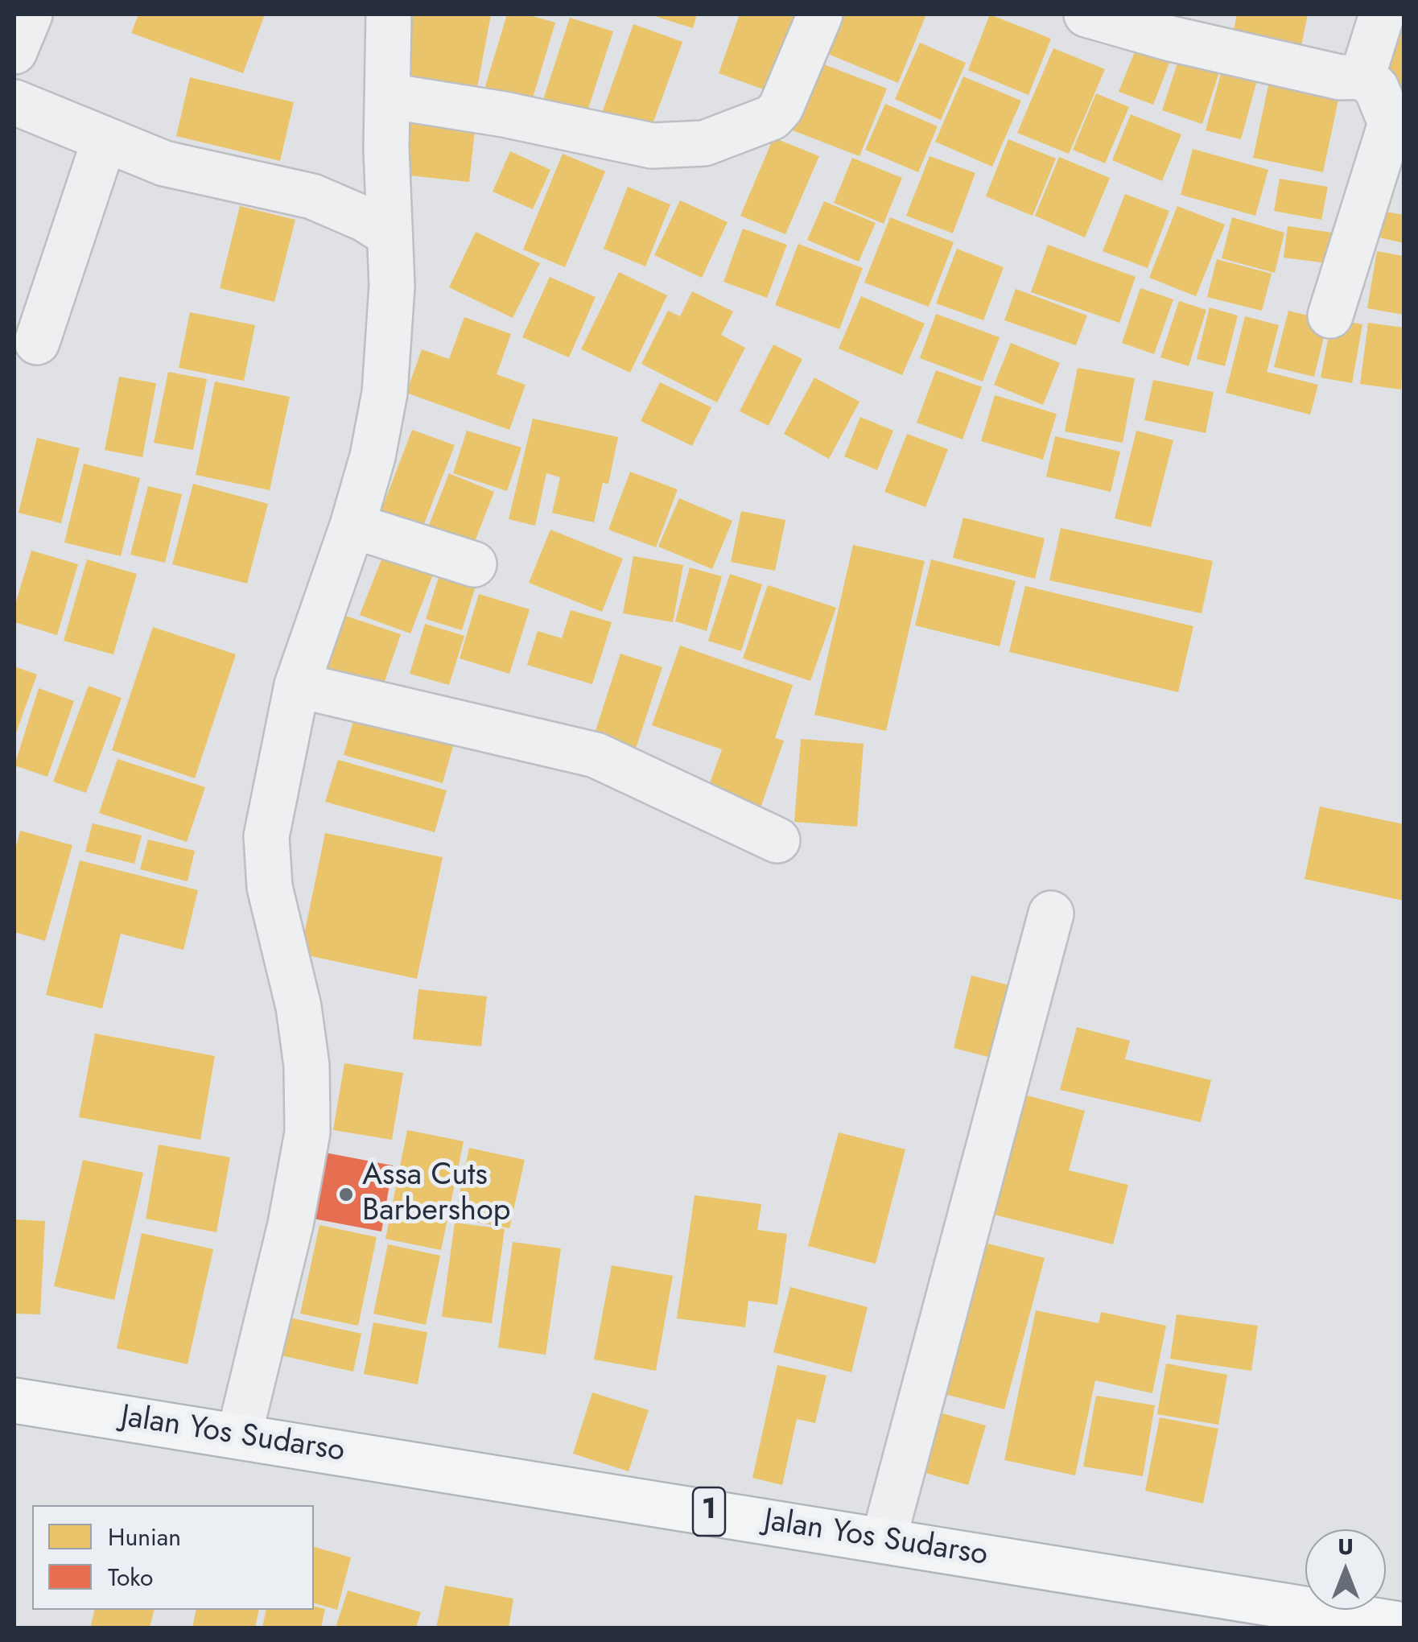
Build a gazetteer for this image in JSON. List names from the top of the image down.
{
  "streets": {
    "highway": ["Jalan Yos Sudarso", "1"]
  },
  "places": ["Assa Cuts Barbershop"],
  "legend": ["Hunian", "Toko"],
  "north": "top"
}
